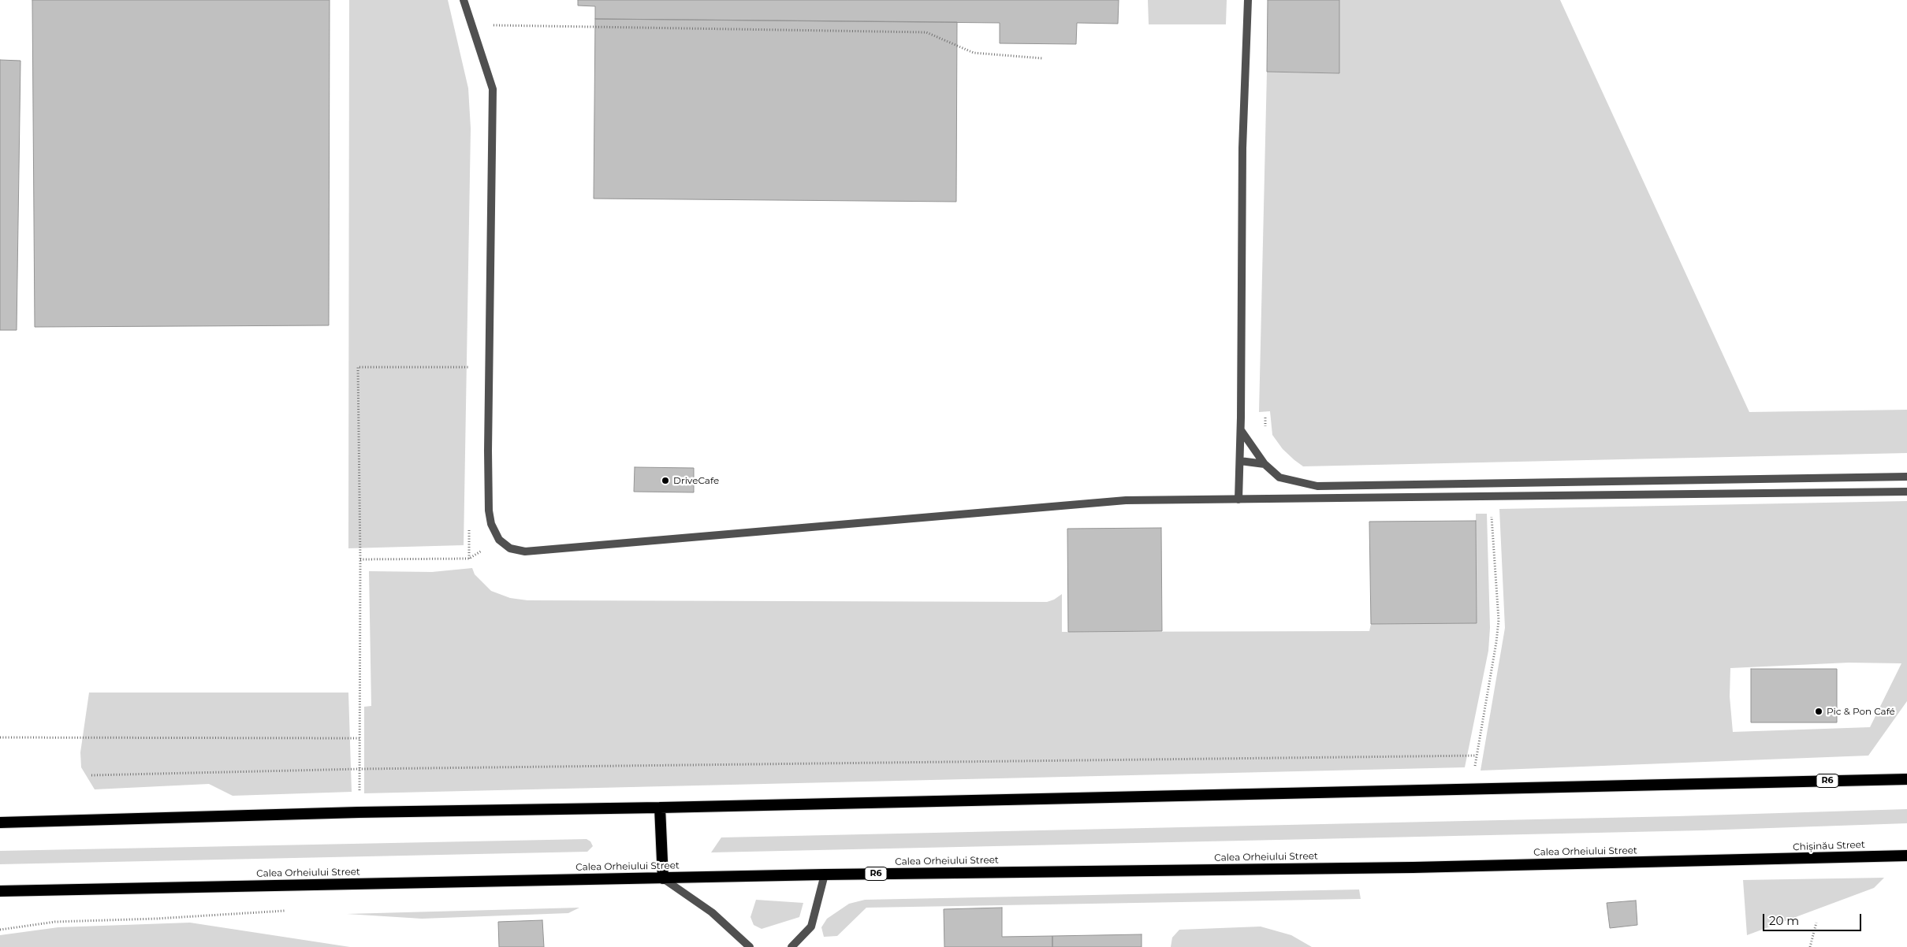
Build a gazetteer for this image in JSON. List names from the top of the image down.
{
  "streets": {
    "highway": ["R6", "Chișinău Street", "Calea Orheiului Street"]
  },
  "crossings": [
    ["Chișinău Street", "Calea Orheiului Street"]
  ],
  "places": ["DriveCafe", "Pic & Pon Café"],
  "scale_bar": "20 m"
}
